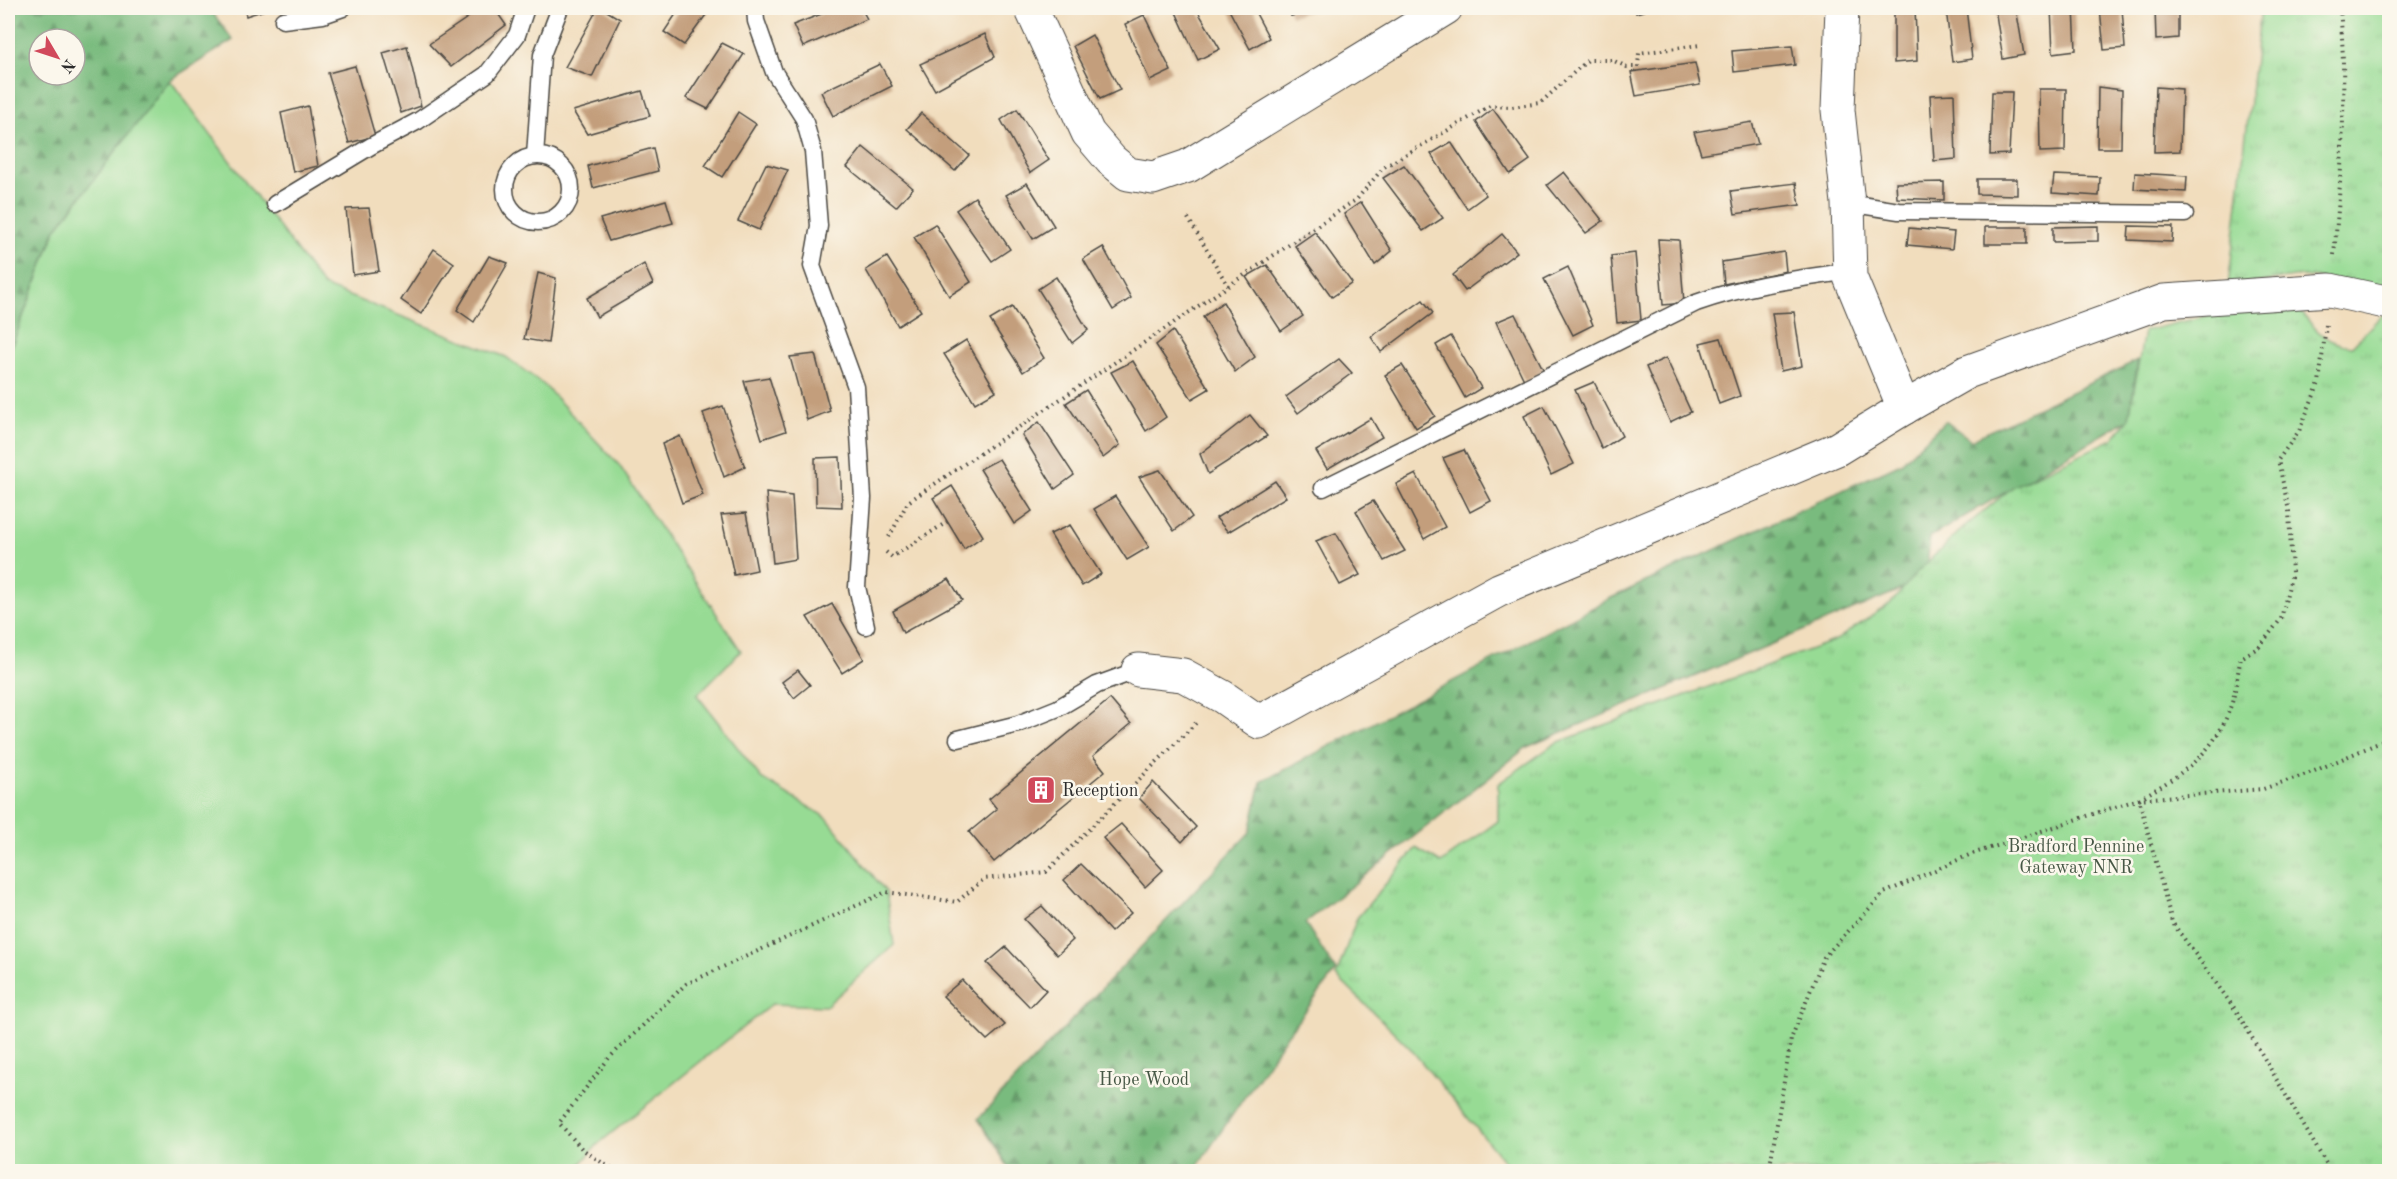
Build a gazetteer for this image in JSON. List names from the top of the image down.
{
  "parks": ["Bradford Pennine Gateway NNR", "Hope Wood"],
  "places": {
    "building": ["Reception"]
  },
  "north": "bottom right"
}
